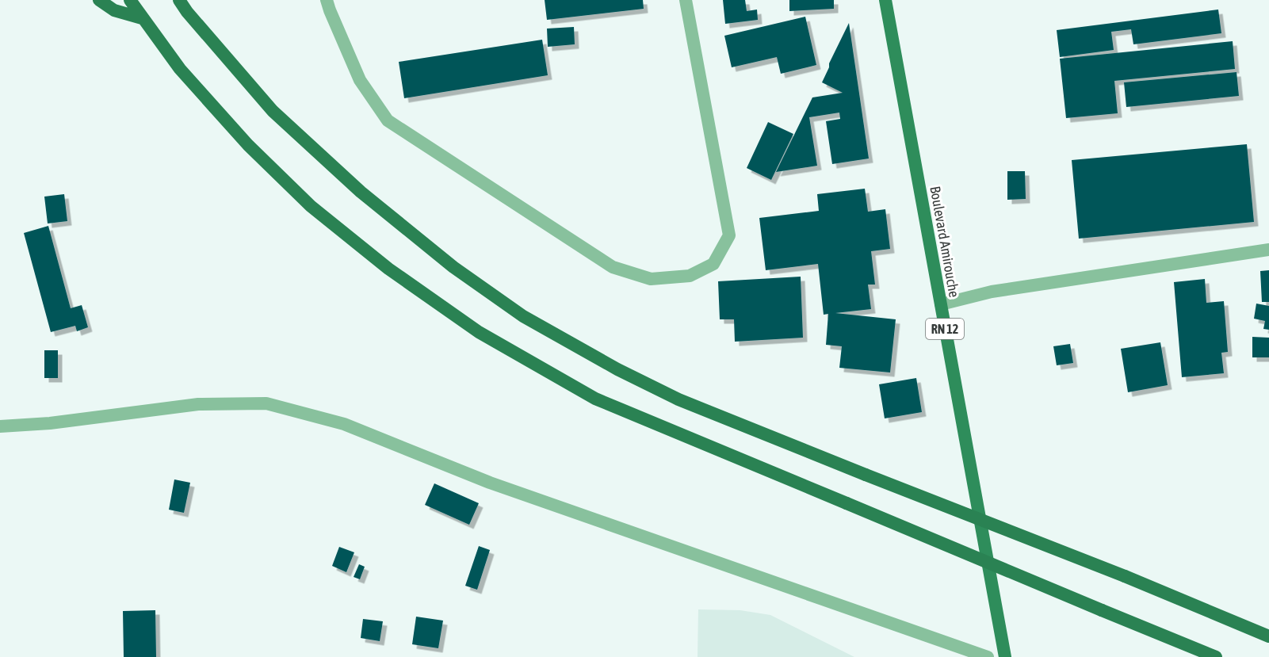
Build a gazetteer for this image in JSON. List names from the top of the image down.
{
  "streets": {
    "main road": ["Boulevard Amirouche", "RN 12"]
  }
}
